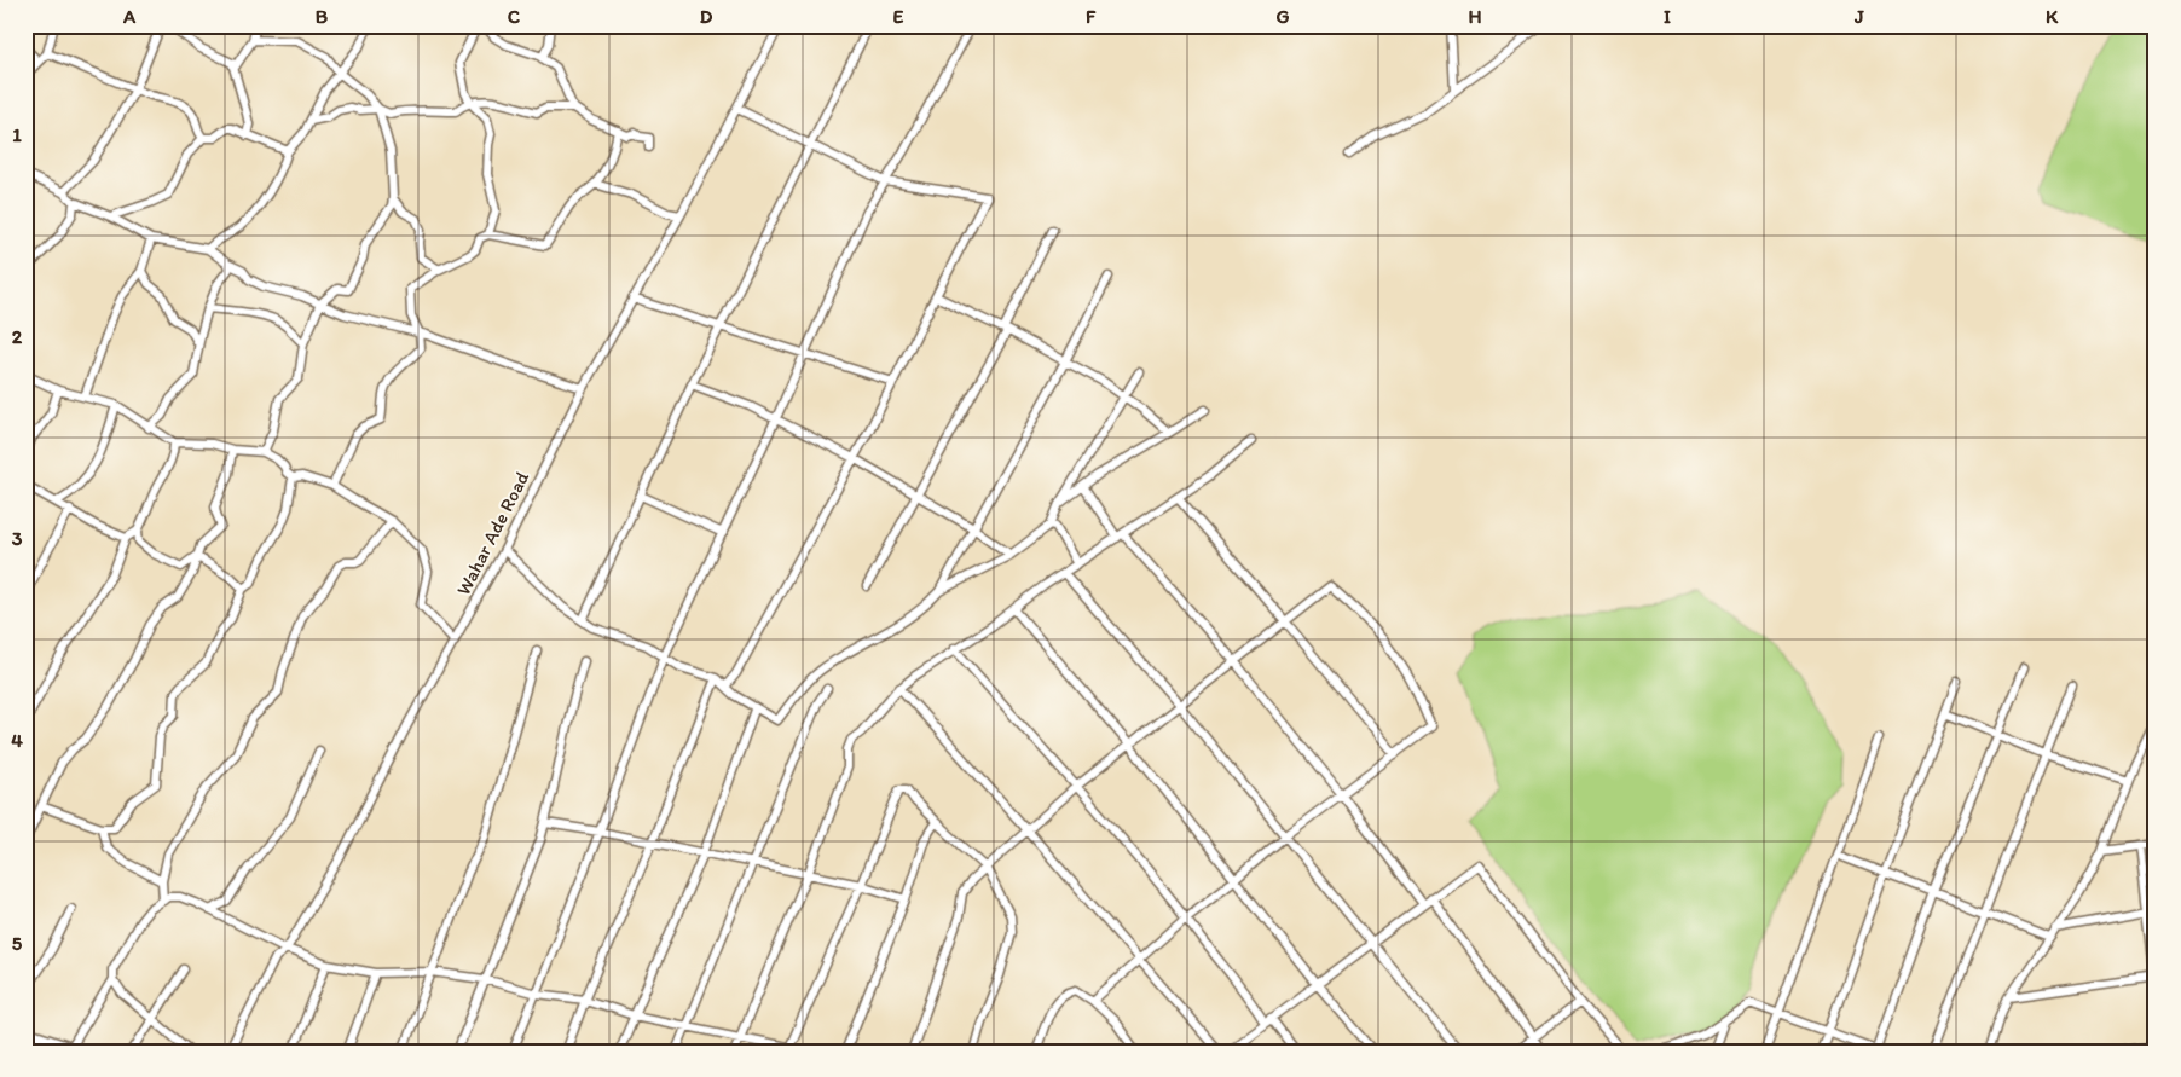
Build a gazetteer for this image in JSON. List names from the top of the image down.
{
  "streets": {
    "street": ["Wahar Ade Road"]
  },
  "grid": {
    "columns": [
      "A",
      "B",
      "C",
      "D",
      "E",
      "F",
      "G",
      "H",
      "I",
      "J",
      "K"
    ],
    "rows": [
      "1",
      "2",
      "3",
      "4",
      "5"
    ]
  }
}
